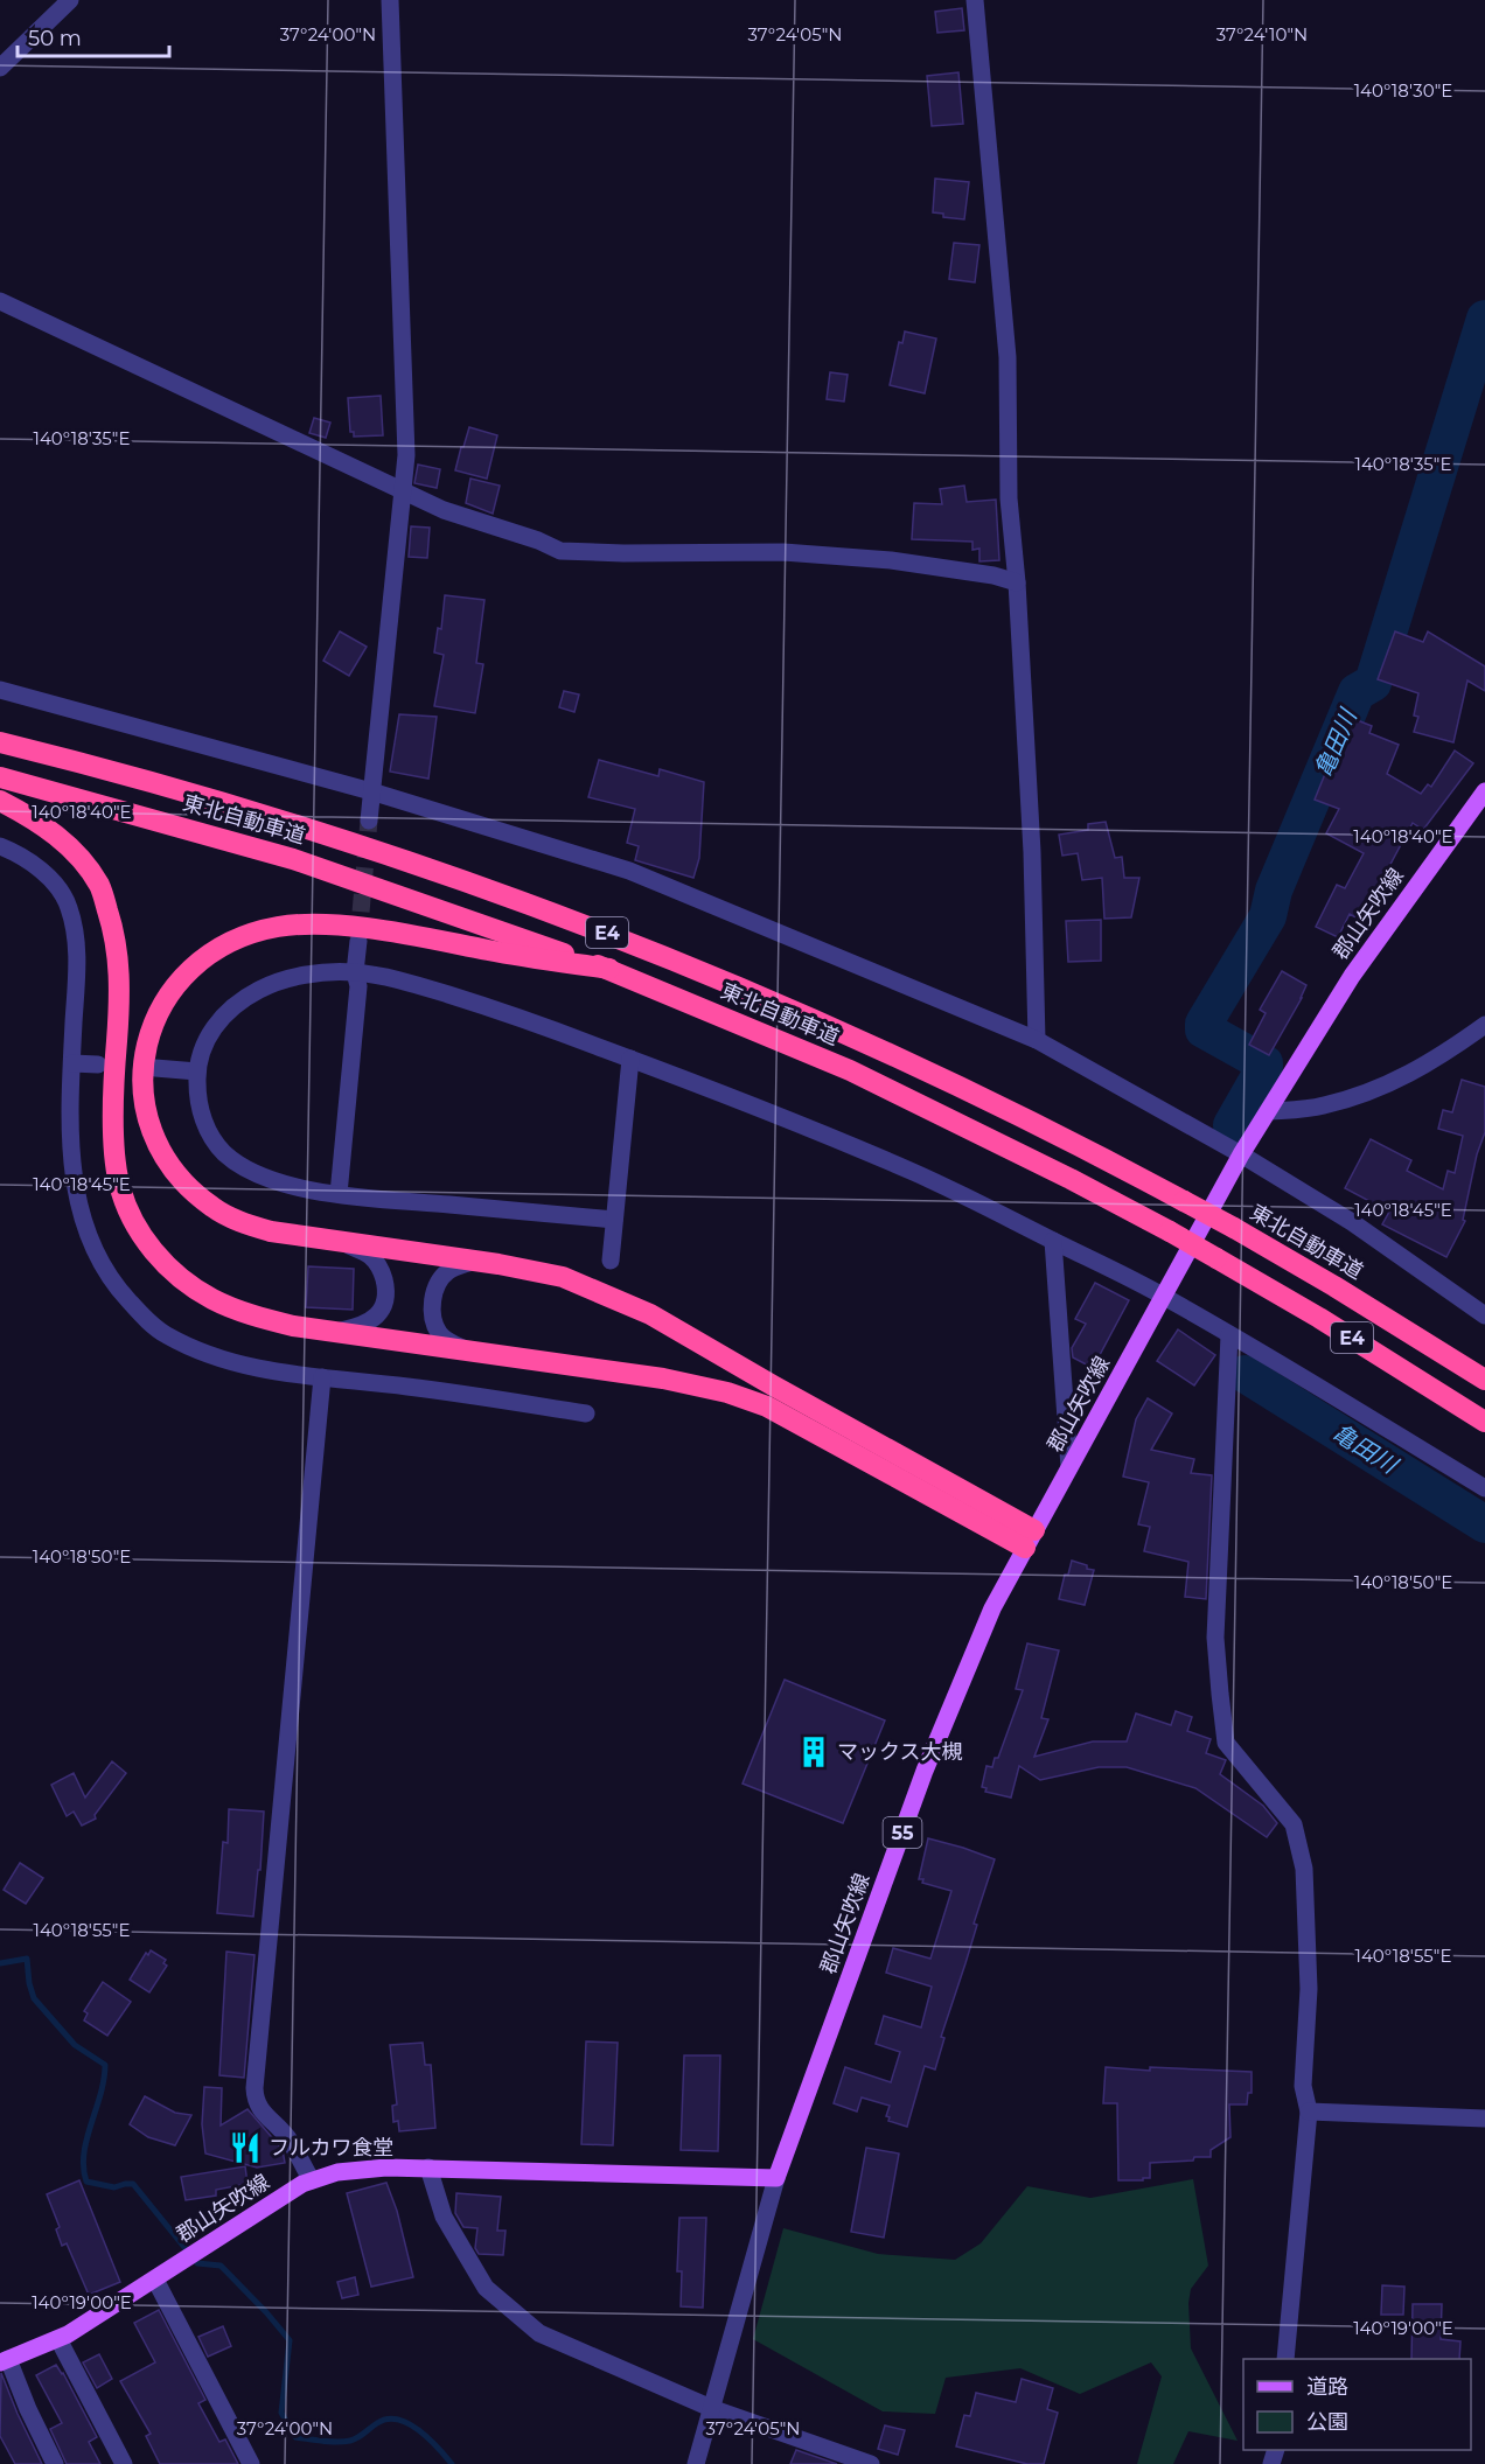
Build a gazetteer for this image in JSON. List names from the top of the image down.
{
  "streets": {
    "highway": ["東北自動車道", "E4"],
    "main road": ["郡山矢吹線", "55"]
  },
  "water": ["亀田川"],
  "places": {
    "building": ["マックス大槻"],
    "restaurant": ["フルカワ食堂"]
  },
  "legend": ["道路", "公園"],
  "scale_bar": "50 m",
  "coordinates": [
    "37°24'00\"N",
    "37°24'05\"N",
    "37°24'10\"N",
    "140°18'30\"E",
    "140°18'35\"E",
    "140°18'40\"E",
    "140°18'45\"E",
    "140°18'50\"E",
    "140°18'55\"E",
    "140°19'00\"E"
  ]
}
